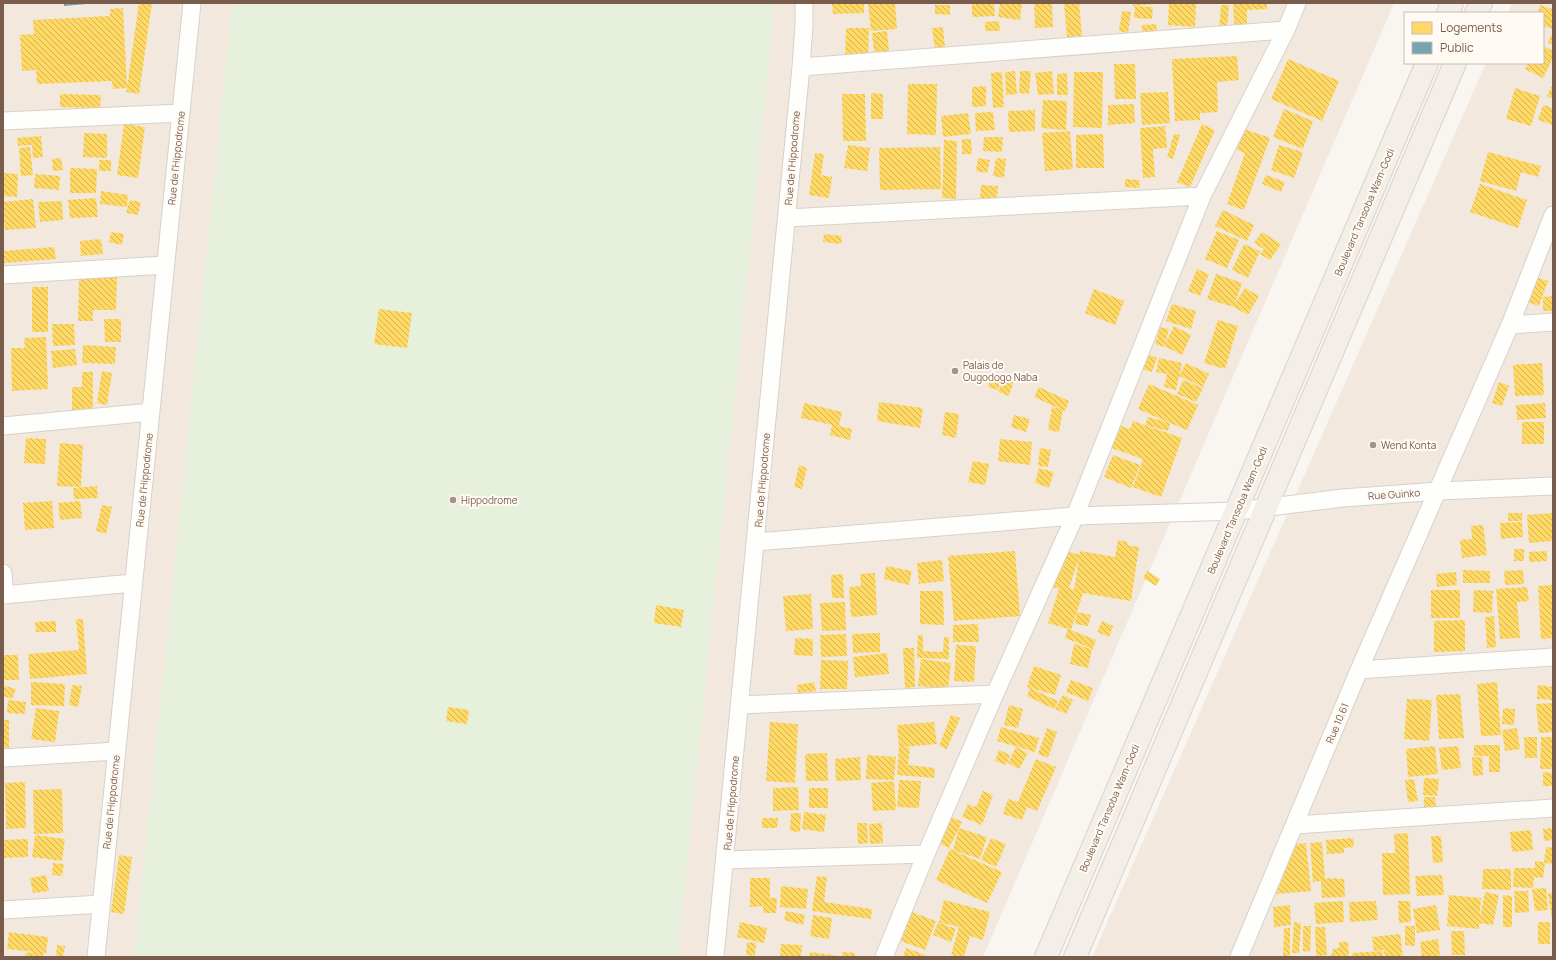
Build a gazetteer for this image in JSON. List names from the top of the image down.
{
  "streets": {
    "main road": ["Boulevard Tansoba Wam-Godi"],
    "street": ["Rue de l'Hippodrome", "Rue Guinko", "Rue 10.61"]
  },
  "crossings": [
    ["Rue de l'Hippodrome", "Rue Guinko"],
    ["Boulevard Tansoba Wam-Godi", "Rue Guinko"],
    ["Rue Guinko", "Rue 10.61"]
  ],
  "places": ["Palais de Ougodogo Naba", "Wend Konta", "Hippodrome"],
  "legend": ["Logements", "Public"]
}
